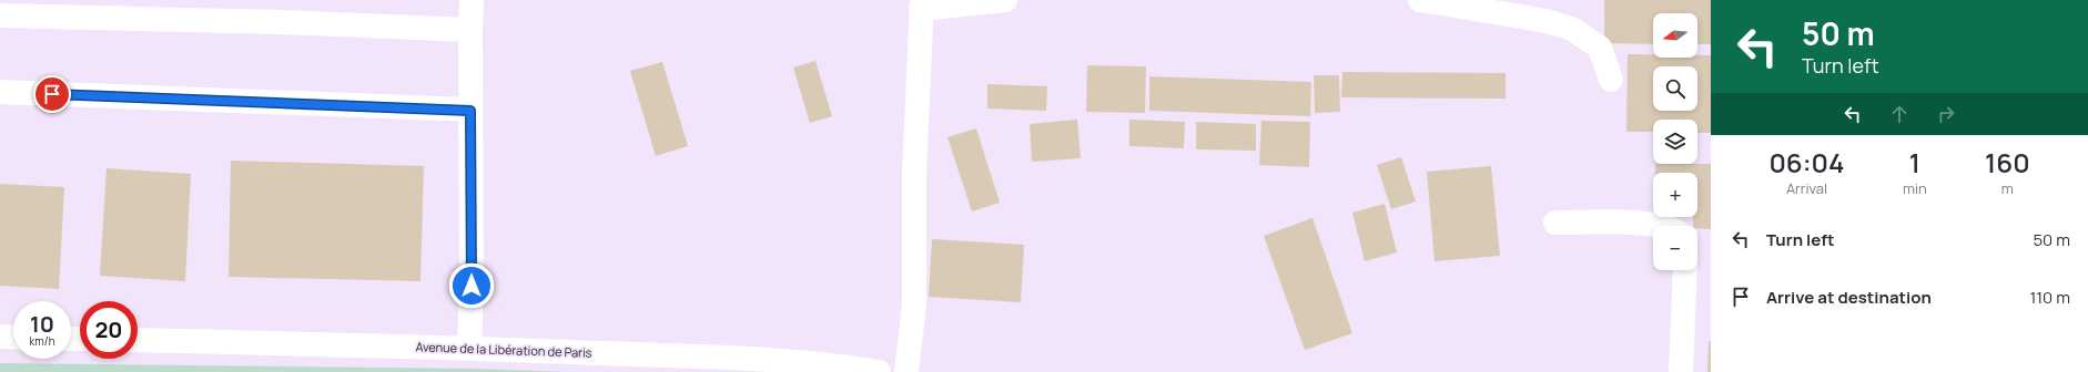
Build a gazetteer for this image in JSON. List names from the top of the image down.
{
  "streets": {
    "street": ["Avenue de la Libération de Paris"]
  },
  "north": "left",
  "page": {
    "turn": ["50 m", "Turn left"],
    "map_buttons": ["+", "−"],
    "eta": [
      "06:04",
      "Arrival",
      "1",
      "min",
      "160",
      "m"
    ],
    "list": [
      {
        "name": "Turn left",
        "value": "50 m"
      },
      {
        "name": "Arrive at destination",
        "value": "110 m"
      }
    ],
    "speed": "10 km/h",
    "limit": "20"
  }
}
